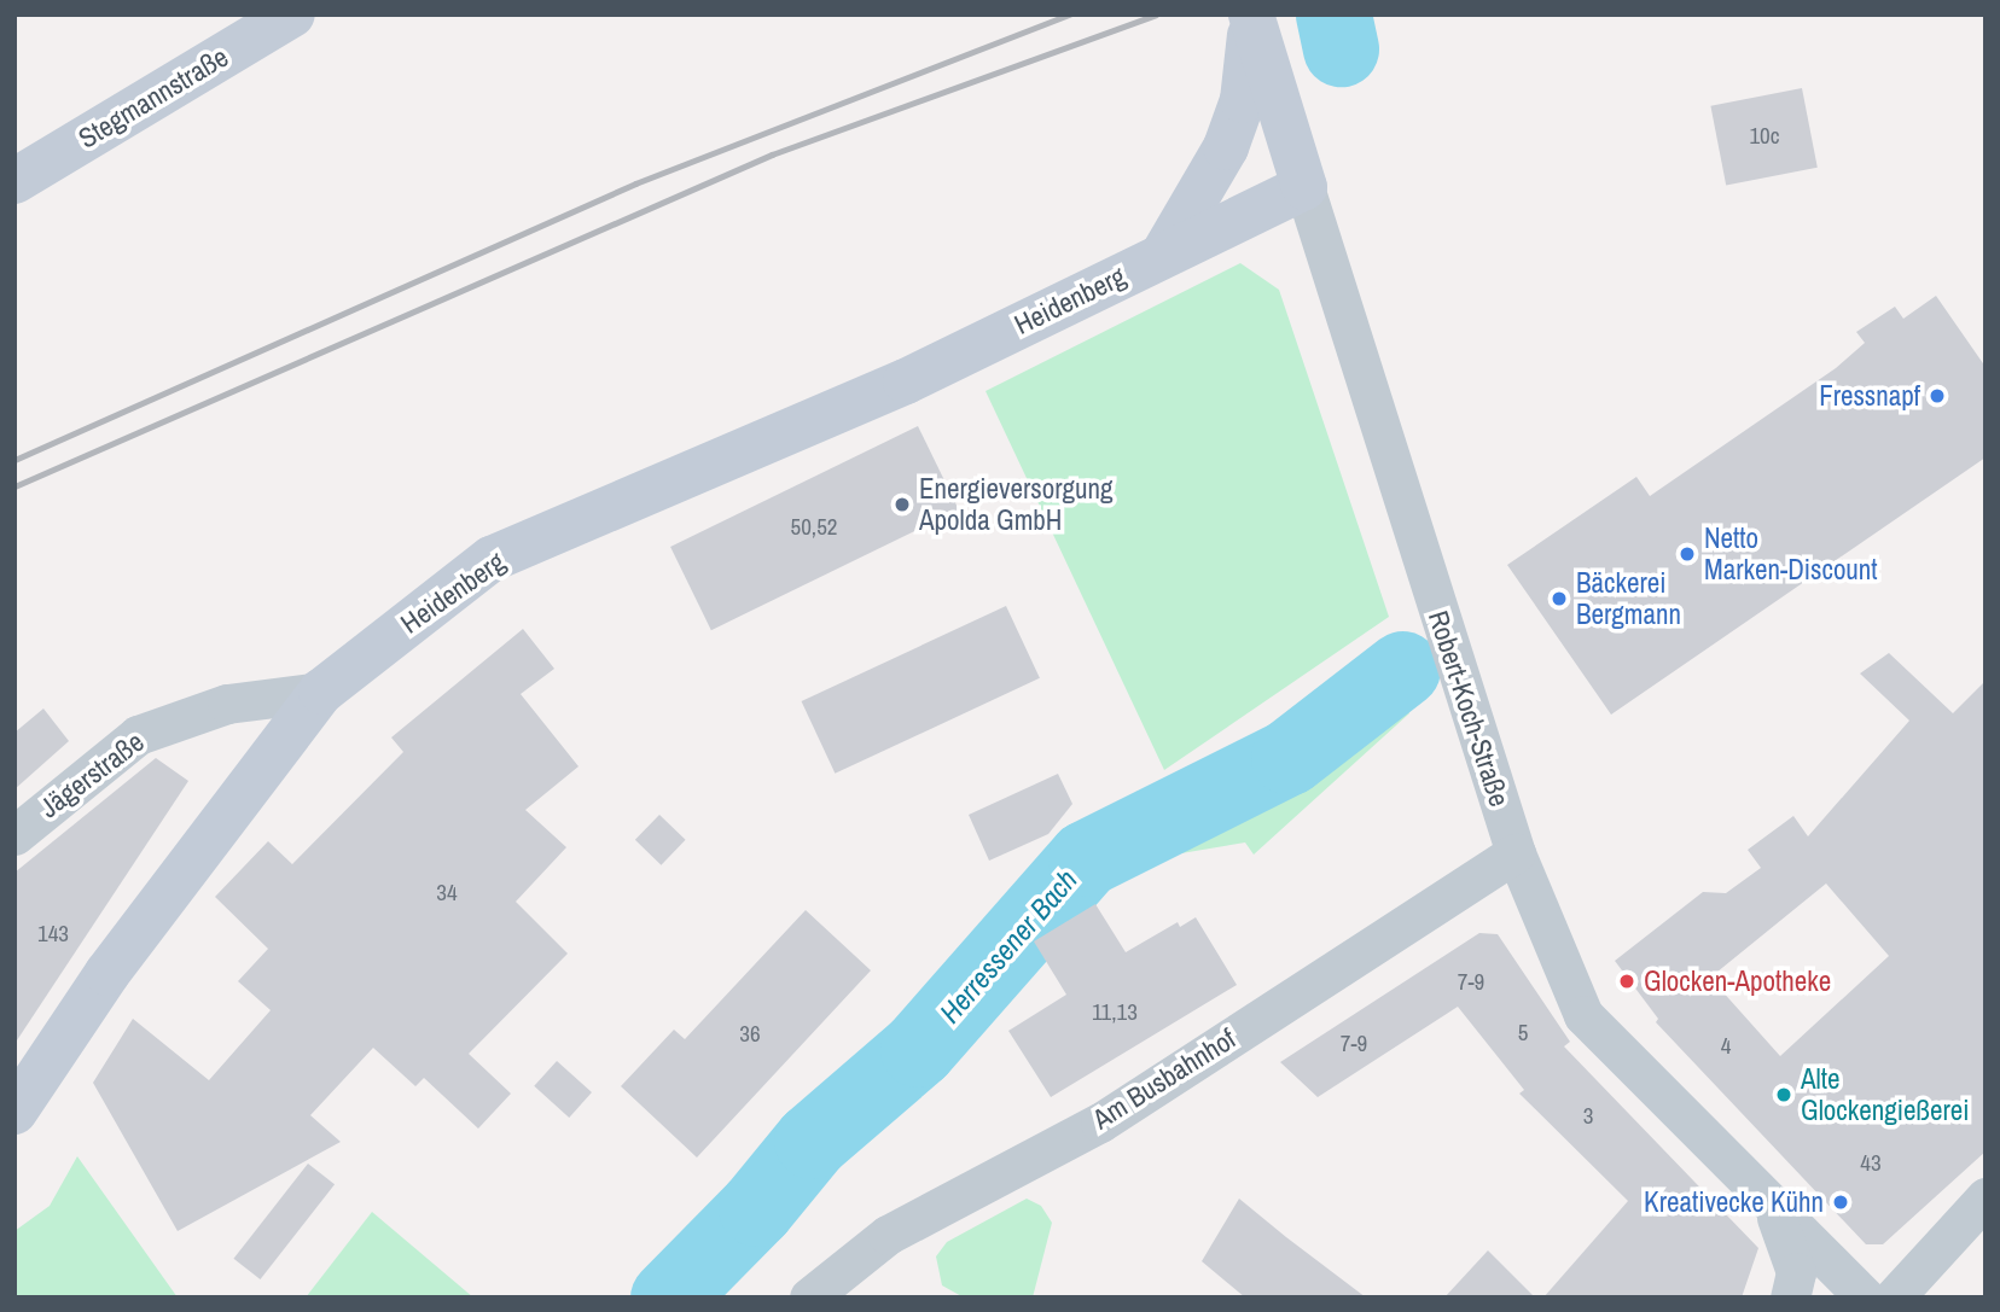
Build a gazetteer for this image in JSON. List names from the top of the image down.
{
  "streets": {
    "main road": ["Stegmannstraße", "Heidenberg", "Robert-Koch-Straße"],
    "street": ["Jägerstraße", "Am Busbahnhof"]
  },
  "crossings": [
    ["Heidenberg", "Robert-Koch-Straße"],
    ["Heidenberg", "Jägerstraße"],
    ["Robert-Koch-Straße", "Am Busbahnhof"]
  ],
  "water": ["Herressener Bach"],
  "places": [
    "Fressnapf",
    "Energieversorgung Apolda GmbH",
    "Netto Marken-Discount",
    "Bäckerei Bergmann",
    "Glocken-Apotheke",
    "Alte Glockengießerei",
    "Kreativecke Kühn"
  ],
  "house_numbers": [
    "10c",
    "50,52",
    "34",
    "143",
    "7-9",
    "11,13",
    "5",
    "36",
    "7-9",
    "4",
    "3",
    "43"
  ]
}
